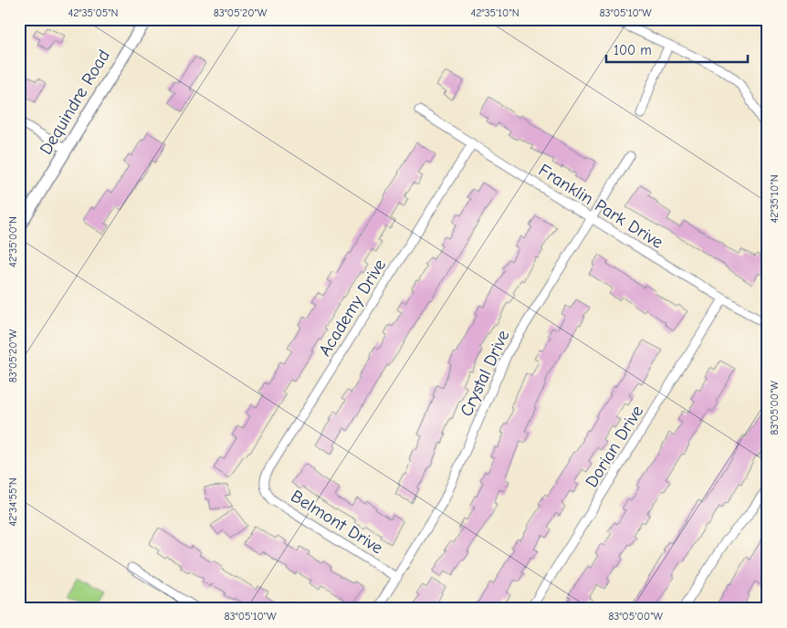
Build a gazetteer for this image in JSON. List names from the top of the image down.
{
  "streets": {
    "main road": ["Dequindre Road"],
    "street": [
      "Franklin Park Drive",
      "Academy Drive",
      "Crystal Drive",
      "Dorian Drive",
      "Belmont Drive"
    ]
  },
  "crossings": [
    ["Franklin Park Drive", "Academy Drive"],
    ["Franklin Park Drive", "Crystal Drive"],
    ["Franklin Park Drive", "Dorian Drive"],
    ["Academy Drive", "Belmont Drive"],
    ["Crystal Drive", "Belmont Drive"]
  ],
  "scale_bar": "100 m",
  "coordinates": [
    "42°35'05\"N",
    "83°05'20\"W",
    "42°35'10\"N",
    "83°05'10\"W",
    "42°35'00\"N",
    "83°05'00\"W",
    "42°34'55\"N"
  ]
}
